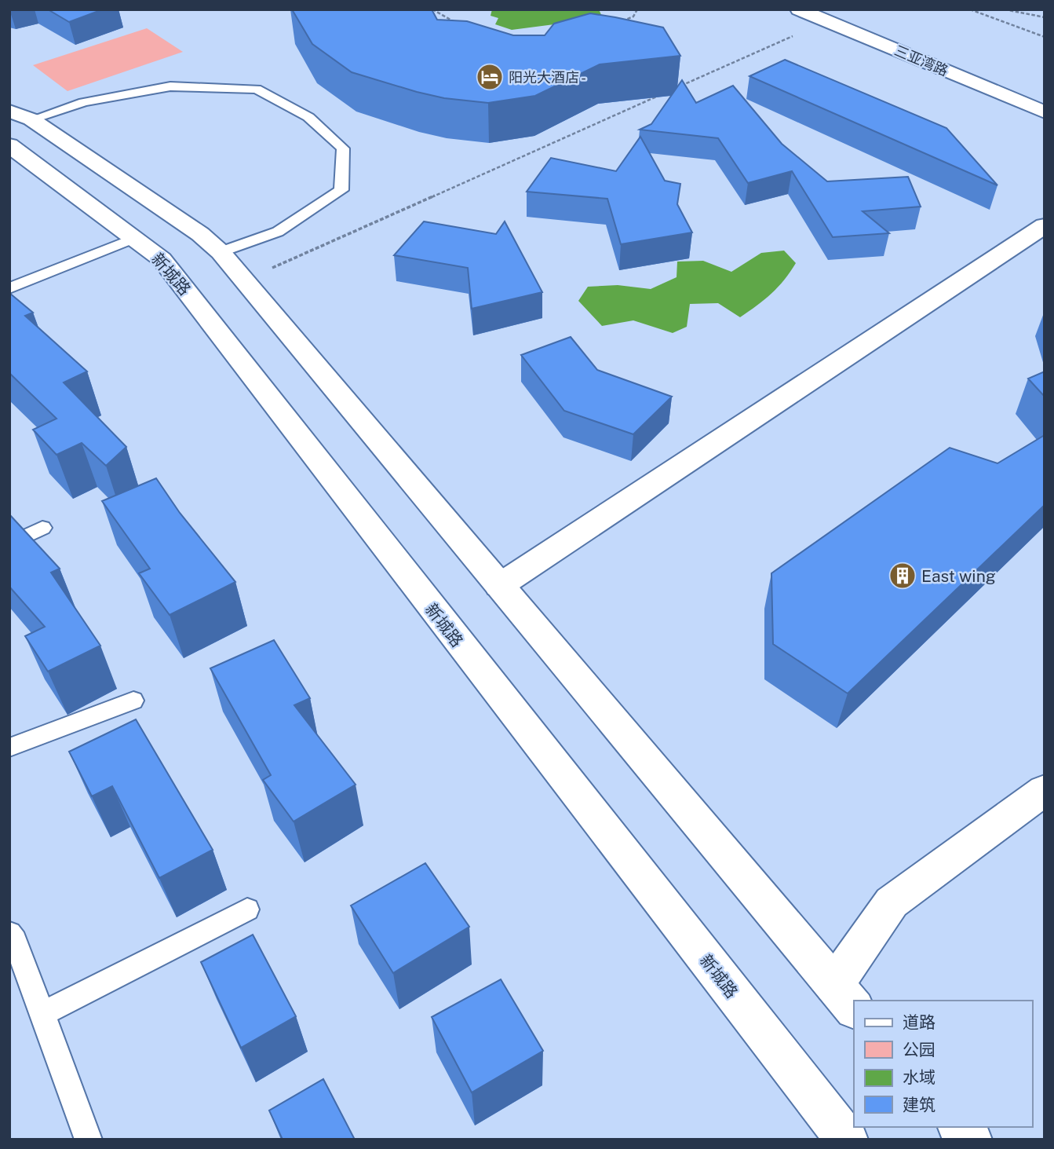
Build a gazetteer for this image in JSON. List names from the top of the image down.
{
  "streets": {
    "main road": ["三亚湾路", "新城路"]
  },
  "places": {
    "hotel": ["阳光大酒店 -"],
    "building": ["East wing"]
  },
  "legend": [
    "道路",
    "公园",
    "水域",
    "建筑"
  ]
}
